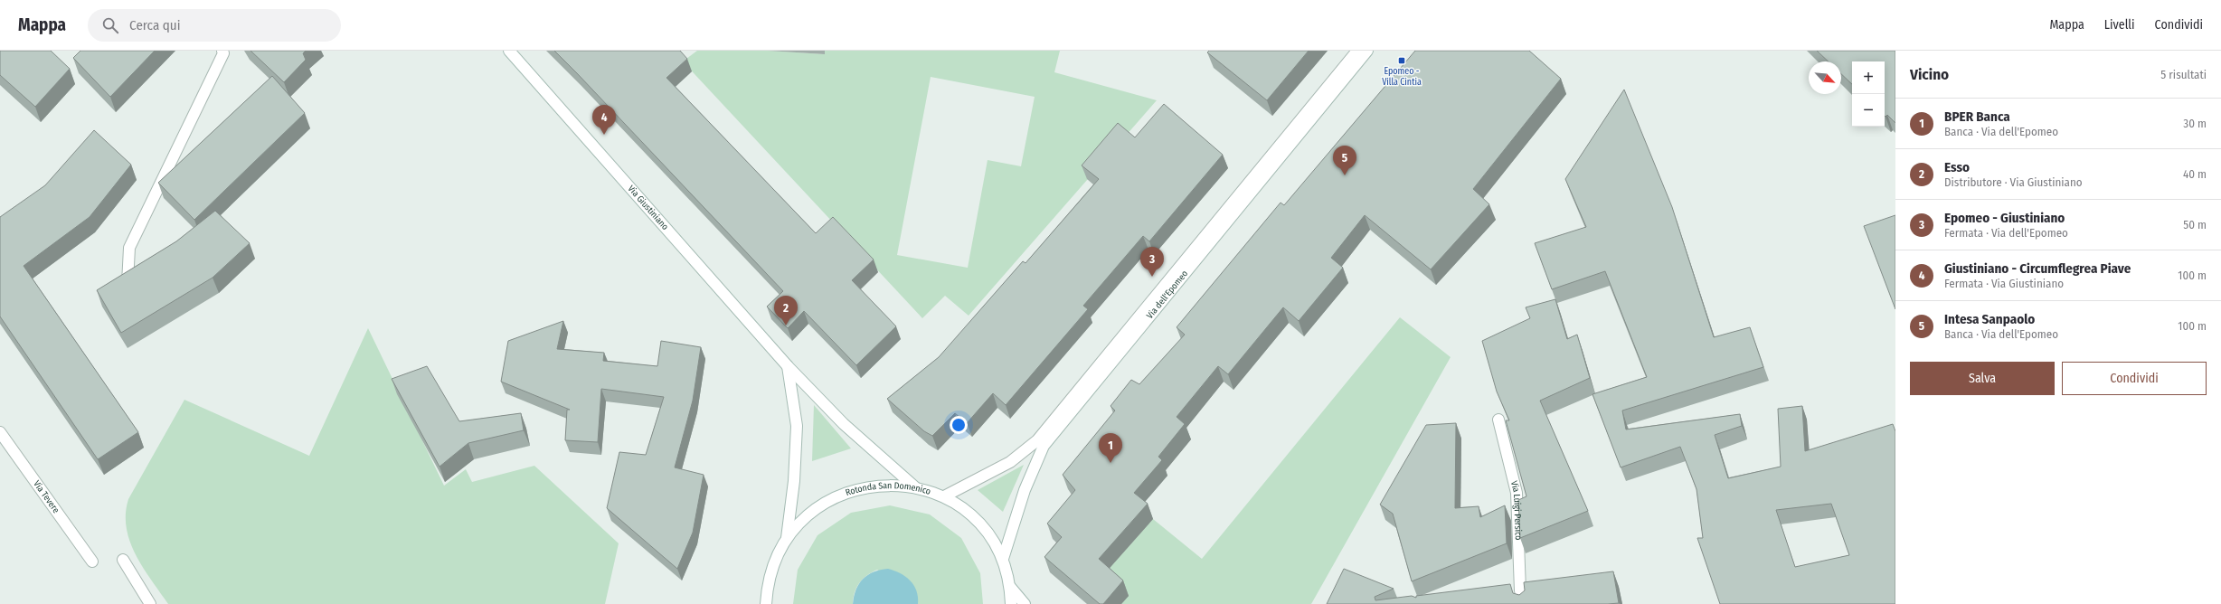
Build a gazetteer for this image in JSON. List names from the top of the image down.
{
  "streets": {
    "main road": [
      "Via Giustiniano",
      "Via dell'Epomeo",
      "Rotonda San Domenico",
      "Via Tevere",
      "Via Luigi Persico"
    ]
  },
  "crossings": [
    ["Via Giustiniano", "Rotonda San Domenico"],
    ["Via dell'Epomeo", "Rotonda San Domenico"]
  ],
  "places": {
    "transit": ["Epomeo - Villa Cintia"]
  },
  "north": "bottom right",
  "page": {
    "header": "Mappa",
    "search": "Cerca qui",
    "nav": ["Mappa", "Livelli", "Condividi"],
    "heading": ["Vicino", "5 risultati"],
    "map_buttons": ["+", "−"],
    "list": [
      {
        "mark": "1",
        "name": "BPER Banca",
        "note": "Banca · Via dell'Epomeo",
        "value": "30 m"
      },
      {
        "mark": "2",
        "name": "Esso",
        "note": "Distributore · Via Giustiniano",
        "value": "40 m"
      },
      {
        "mark": "3",
        "name": "Epomeo - Giustiniano",
        "note": "Fermata · Via dell'Epomeo",
        "value": "50 m"
      },
      {
        "mark": "4",
        "name": "Giustiniano - Circumflegrea Piave",
        "note": "Fermata · Via Giustiniano",
        "value": "100 m"
      },
      {
        "mark": "5",
        "name": "Intesa Sanpaolo",
        "note": "Banca · Via dell'Epomeo",
        "value": "100 m"
      }
    ],
    "pins": [
      "4",
      "5",
      "3",
      "2",
      "1"
    ],
    "buttons": ["Salva", "Condividi"]
  }
}
